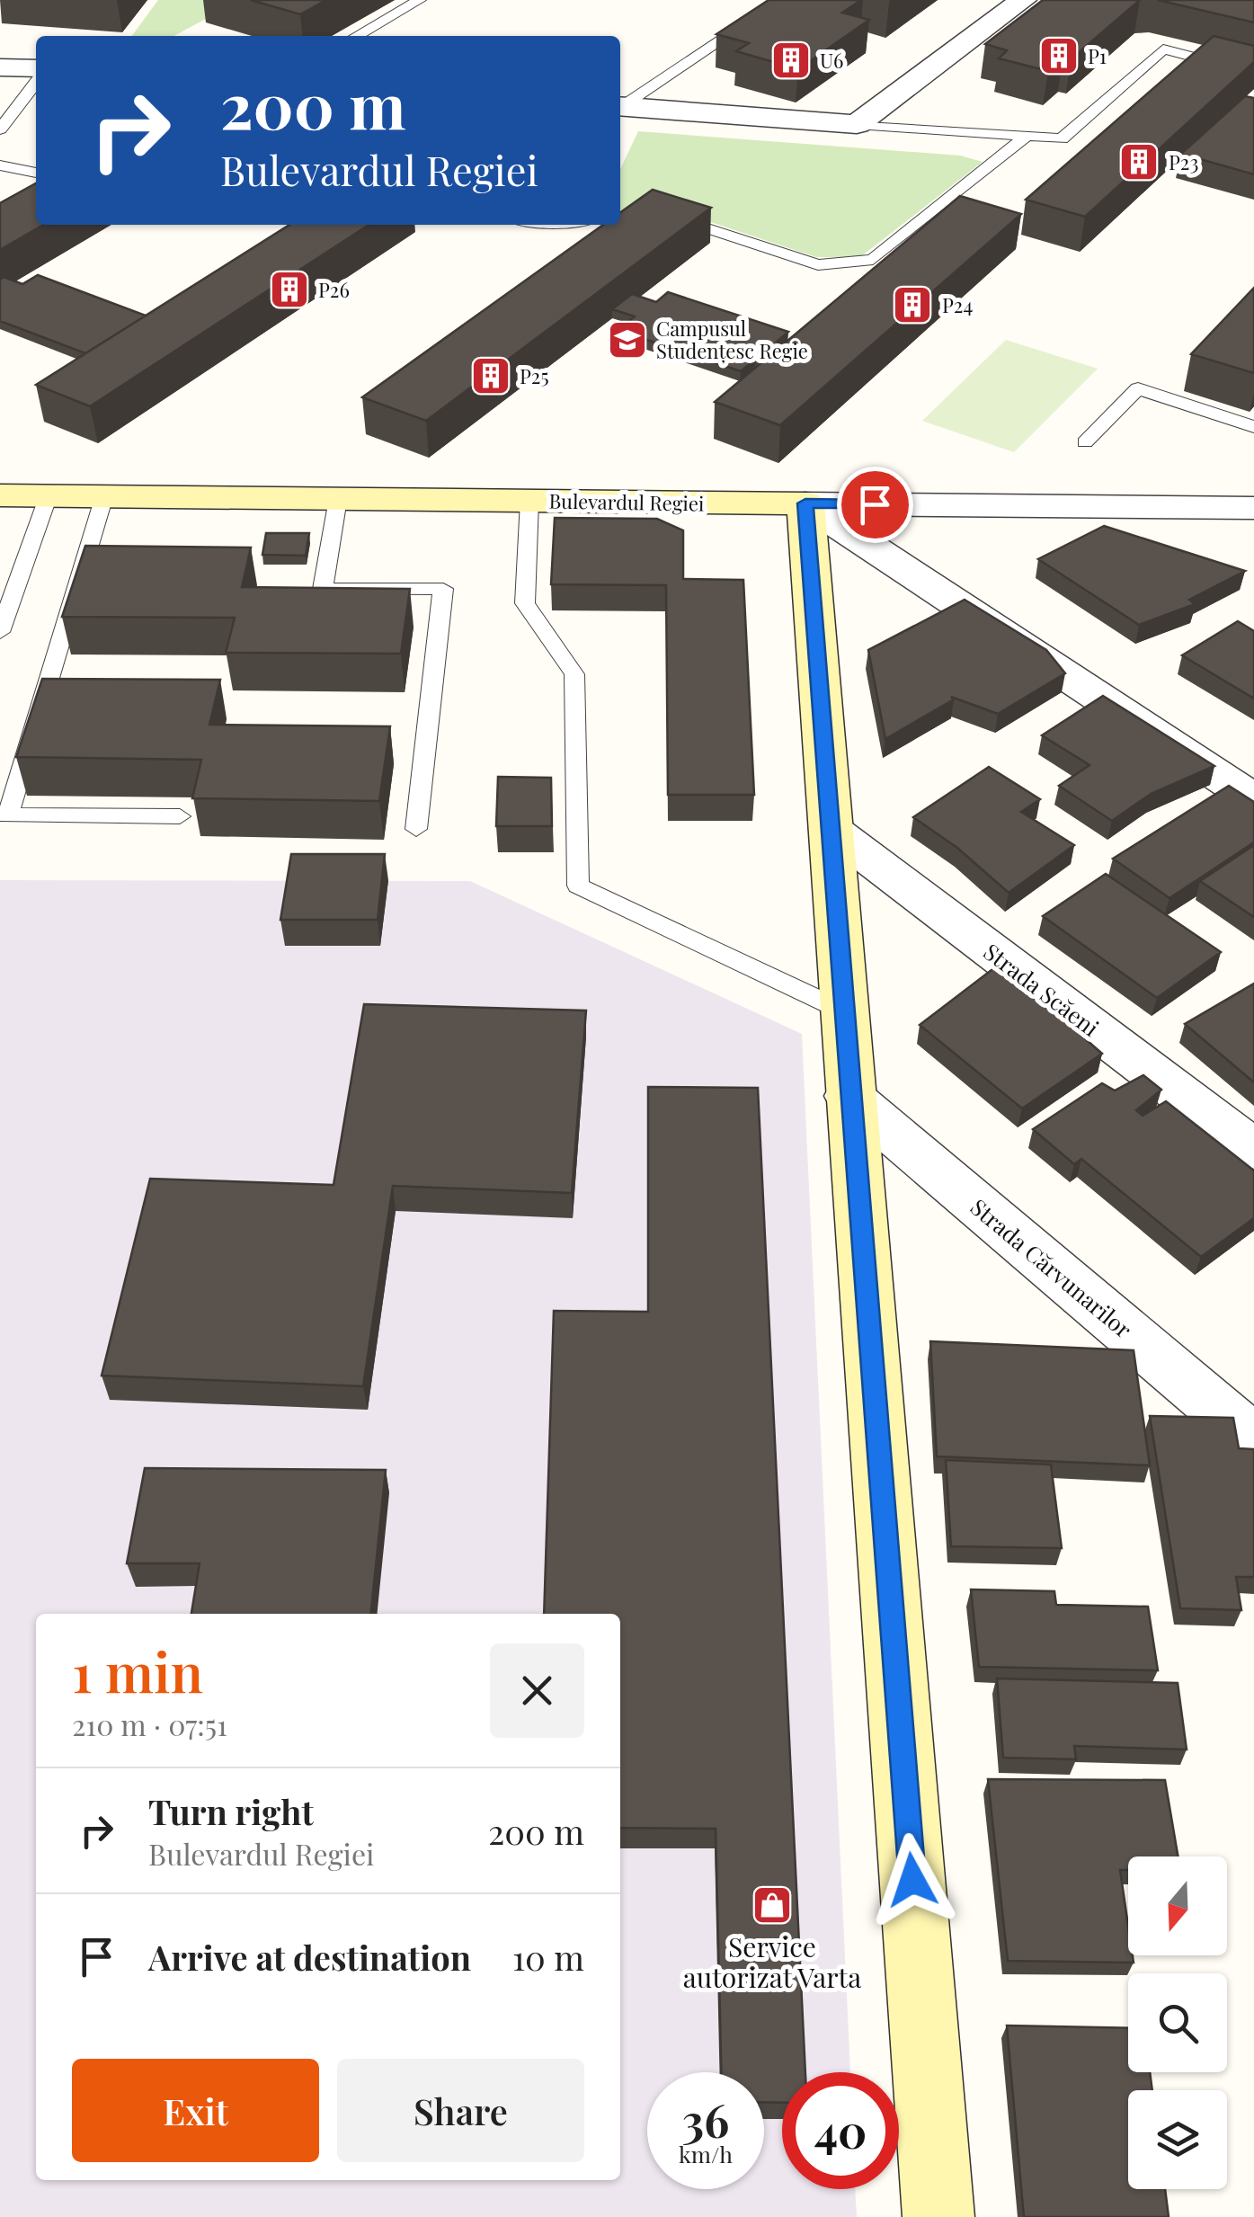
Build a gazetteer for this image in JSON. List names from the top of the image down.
{
  "streets": {
    "street": ["Bulevardul Regiei", "Strada Scăeni", "Strada Cărvunarilor"]
  },
  "places": {
    "building": [
      "P1",
      "U6",
      "P23",
      "P26",
      "P24",
      "P25"
    ],
    "school or university": ["Campusul Studențesc Regie"],
    "shop": ["Service autorizat Varta"]
  },
  "north": "bottom",
  "page": {
    "turn": ["200 m", "Bulevardul Regiei"],
    "heading": ["1 min", "210 m · 07:51"],
    "list": [
      {
        "name": "Turn right",
        "note": "Bulevardul Regiei",
        "value": "200 m"
      },
      {
        "name": "Arrive at destination",
        "value": "10 m"
      }
    ],
    "buttons": ["Exit", "Share"],
    "speed": "36 km/h",
    "limit": "40"
  }
}
